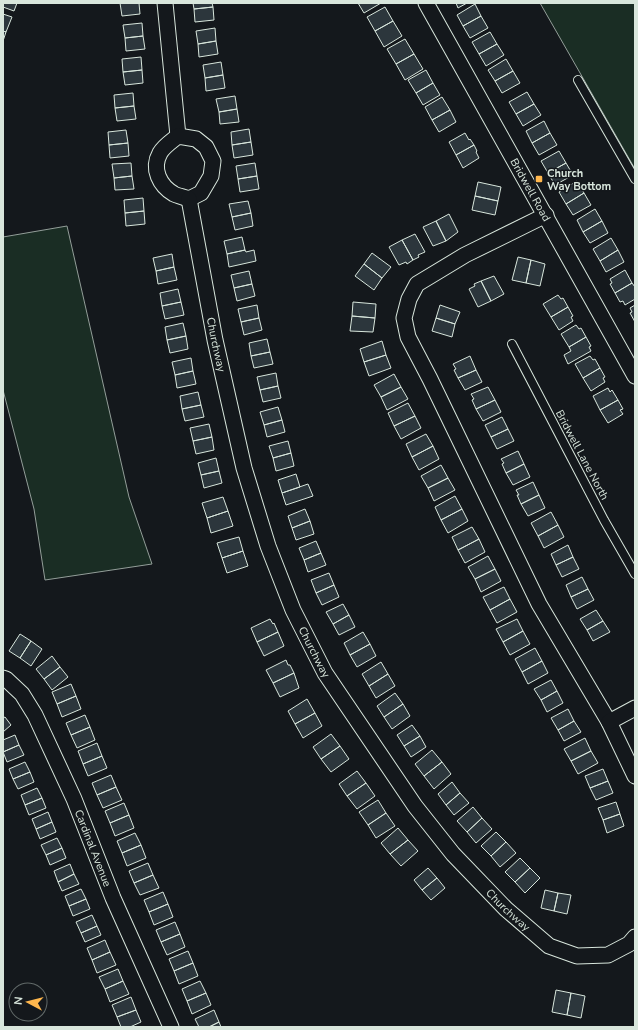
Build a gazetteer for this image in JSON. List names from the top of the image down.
{
  "streets": {
    "street": ["Bridwell Road", "Churchway", "Cardinal Avenue"],
    "lane": ["Bridwell Lane North"]
  },
  "places": {
    "transit": ["Church Way Bottom"]
  },
  "north": "left"
}
